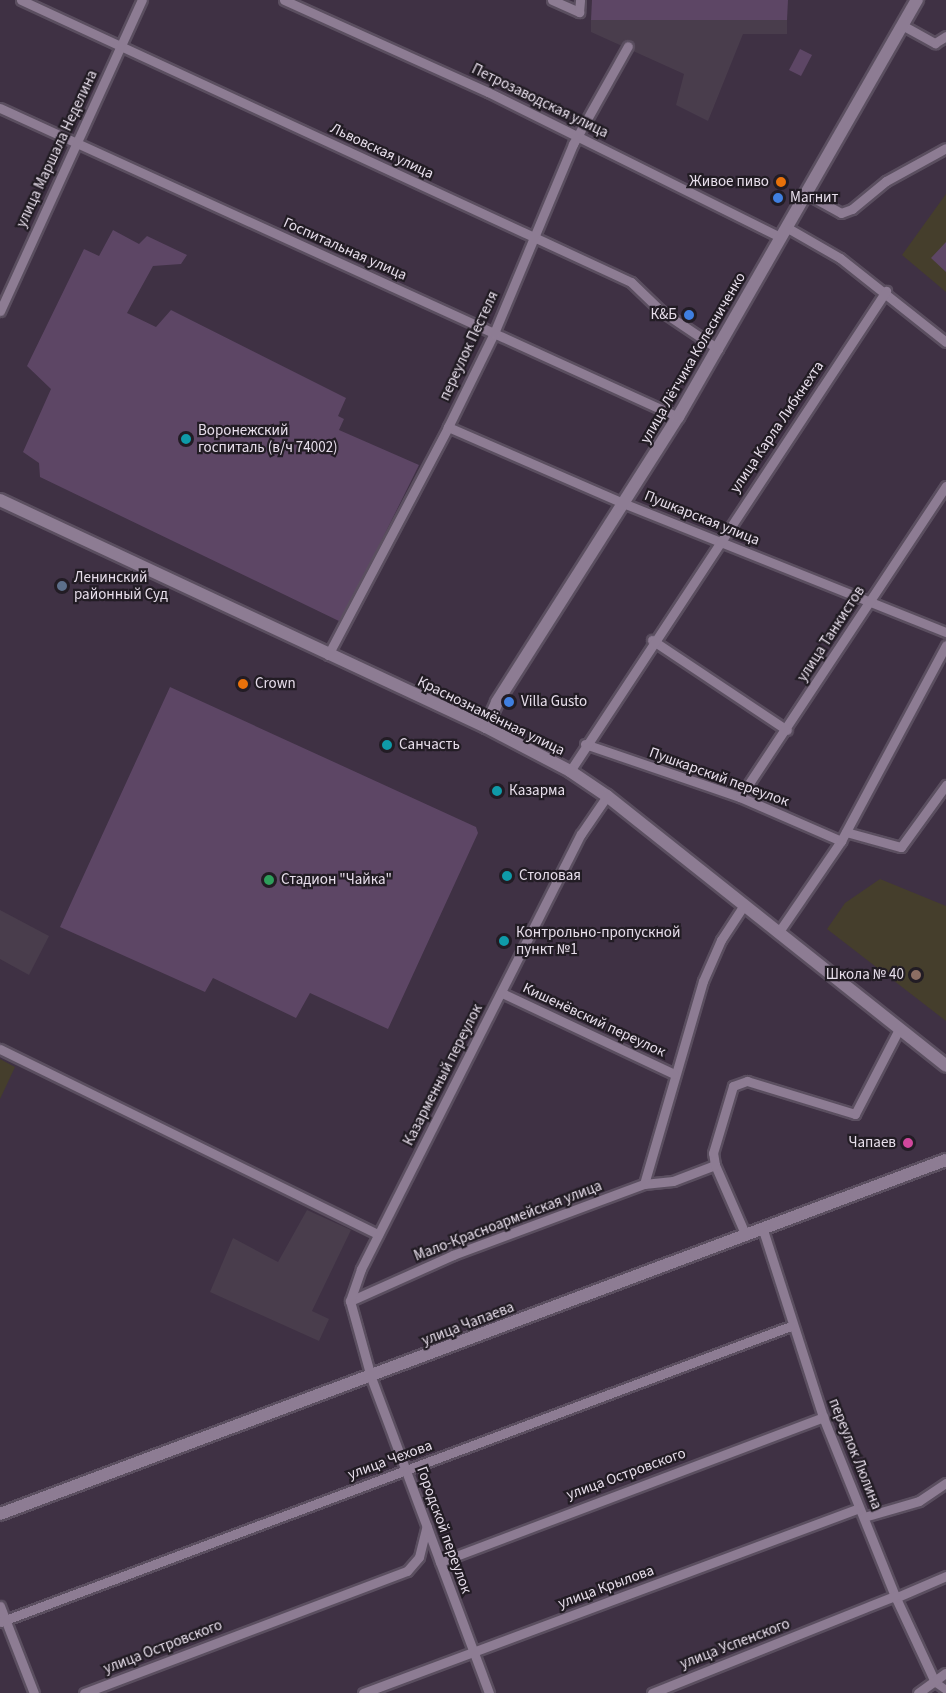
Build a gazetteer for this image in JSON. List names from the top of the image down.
{
  "streets": {
    "street": [
      "Петрозаводская улица",
      "улица Маршала Неделина",
      "Львовская улица",
      "Госпитальная улица",
      "переулок Пестеля",
      "улица Лётчика Колесниченко",
      "улица Карла Либкнехта",
      "Пушкарская улица",
      "улица Танкистов",
      "Краснознамённая улица",
      "Пушкарский переулок",
      "Кишенёвский переулок",
      "Казарменный переулок",
      "Мало-Красноармейская улица",
      "улица Чапаева",
      "переулок Люлина",
      "улица Чехова",
      "улица Островского",
      "Городской переулок",
      "улица Крылова",
      "улица Успенского"
    ]
  },
  "crossings": [
    ["Петрозаводская улица", "переулок Пестеля"],
    ["Петрозаводская улица", "улица Лётчика Колесниченко"],
    ["Петрозаводская улица", "улица Карла Либкнехта"],
    ["улица Маршала Неделина", "Львовская улица"],
    ["улица Маршала Неделина", "Госпитальная улица"],
    ["Львовская улица", "переулок Пестеля"],
    ["Львовская улица", "улица Лётчика Колесниченко"],
    ["Госпитальная улица", "переулок Пестеля"],
    ["Госпитальная улица", "улица Лётчика Колесниченко"],
    ["переулок Пестеля", "Пушкарская улица"],
    ["переулок Пестеля", "Краснознамённая улица"],
    ["улица Лётчика Колесниченко", "Пушкарская улица"],
    ["улица Лётчика Колесниченко", "Краснознамённая улица"],
    ["улица Карла Либкнехта", "Пушкарская улица"],
    ["улица Карла Либкнехта", "Краснознамённая улица"],
    ["улица Карла Либкнехта", "Пушкарский переулок"],
    ["Пушкарская улица", "улица Танкистов"],
    ["улица Танкистов", "Пушкарский переулок"],
    ["Краснознамённая улица", "Казарменный переулок"],
    ["Кишенёвский переулок", "Казарменный переулок"],
    ["Казарменный переулок", "Мало-Красноармейская улица"],
    ["улица Чапаева", "переулок Люлина"],
    ["улица Чапаева", "Городской переулок"],
    ["переулок Люлина", "улица Чехова"],
    ["переулок Люлина", "улица Островского"],
    ["переулок Люлина", "улица Крылова"],
    ["переулок Люлина", "улица Успенского"],
    ["улица Чехова", "Городской переулок"],
    ["улица Островского", "Городской переулок"],
    ["Городской переулок", "улица Крылова"]
  ],
  "places": [
    "Живое пиво",
    "Магнит",
    "К&Б",
    "Воронежский госпиталь (в/ч 74002)",
    "Ленинский районный Суд",
    "Crown",
    "Villa Gusto",
    "Санчасть",
    "Казарма",
    "Столовая",
    "Стадион \"Чайка\"",
    "Контрольно-пропускной пункт №1",
    "Школа № 40",
    "Чапаев"
  ]
}
